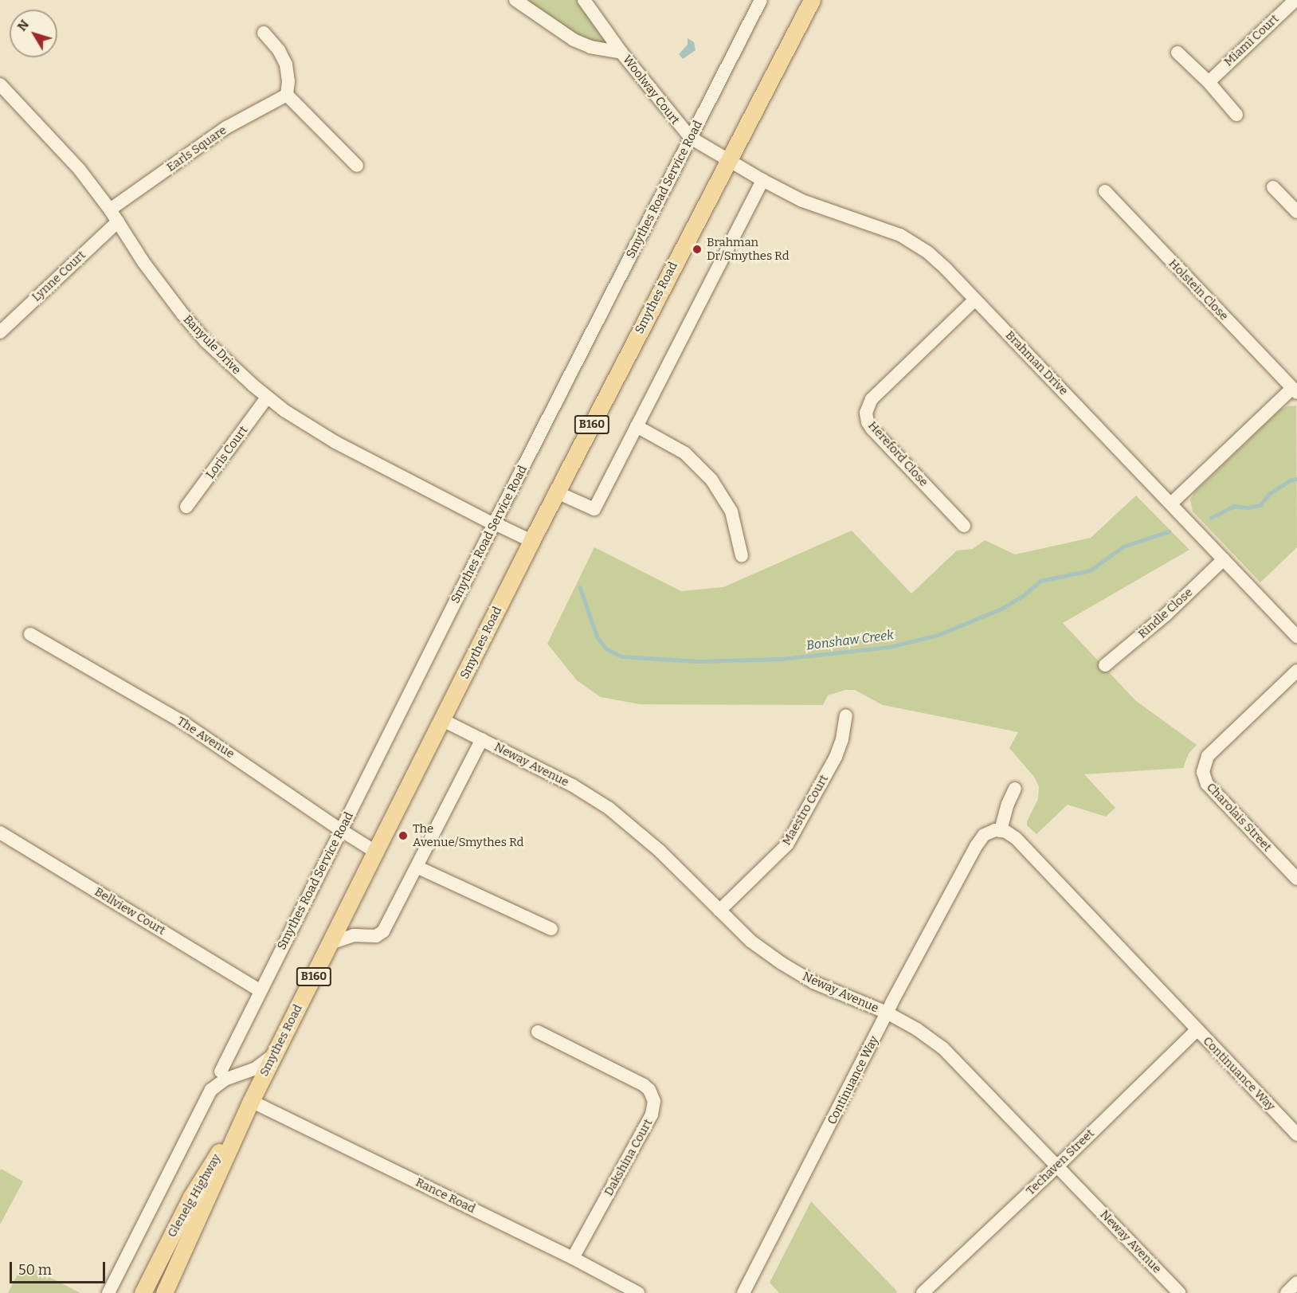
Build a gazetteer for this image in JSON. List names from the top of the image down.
{
  "streets": {
    "main road": ["Smythes Road", "B160", "Glenelg Highway"],
    "street": [
      "Miami Court",
      "Woolway Court",
      "Earls Square",
      "Smythes Road Service Road",
      "Lynne Court",
      "Holstein Close",
      "Banyule Drive",
      "Brahman Drive",
      "Loris Court",
      "Hereford Close",
      "Rindle Close",
      "The Avenue",
      "Neway Avenue",
      "Maestro Court",
      "Charolais Street",
      "Bellview Court",
      "Continuance Way",
      "Dakshina Court",
      "Techaven Street",
      "Rance Road"
    ]
  },
  "crossings": [
    ["Woolway Court", "Smythes Road Service Road"],
    ["Woolway Court", "Smythes Road"],
    ["Woolway Court", "Brahman Drive"],
    ["Earls Square", "Banyule Drive"],
    ["Smythes Road Service Road", "Banyule Drive"],
    ["Smythes Road Service Road", "The Avenue"],
    ["Smythes Road Service Road", "Bellview Court"],
    ["Lynne Court", "Banyule Drive"],
    ["Holstein Close", "Brahman Drive"],
    ["Smythes Road", "Banyule Drive"],
    ["Smythes Road", "Brahman Drive"],
    ["Smythes Road", "The Avenue"],
    ["Smythes Road", "Neway Avenue"],
    ["Smythes Road", "Glenelg Highway"],
    ["Smythes Road", "Rance Road"],
    ["Banyule Drive", "Loris Court"],
    ["Brahman Drive", "Hereford Close"],
    ["Brahman Drive", "Rindle Close"],
    ["Neway Avenue", "Maestro Court"],
    ["Neway Avenue", "Continuance Way"],
    ["Neway Avenue", "Techaven Street"],
    ["Continuance Way", "Techaven Street"],
    ["Dakshina Court", "Rance Road"],
    ["Glenelg Highway", "Rance Road"]
  ],
  "water": ["Bonshaw Creek"],
  "places": ["Brahman Dr/Smythes Rd", "The Avenue/Smythes Rd"],
  "scale_bar": "50 m",
  "north": "top left"
}
